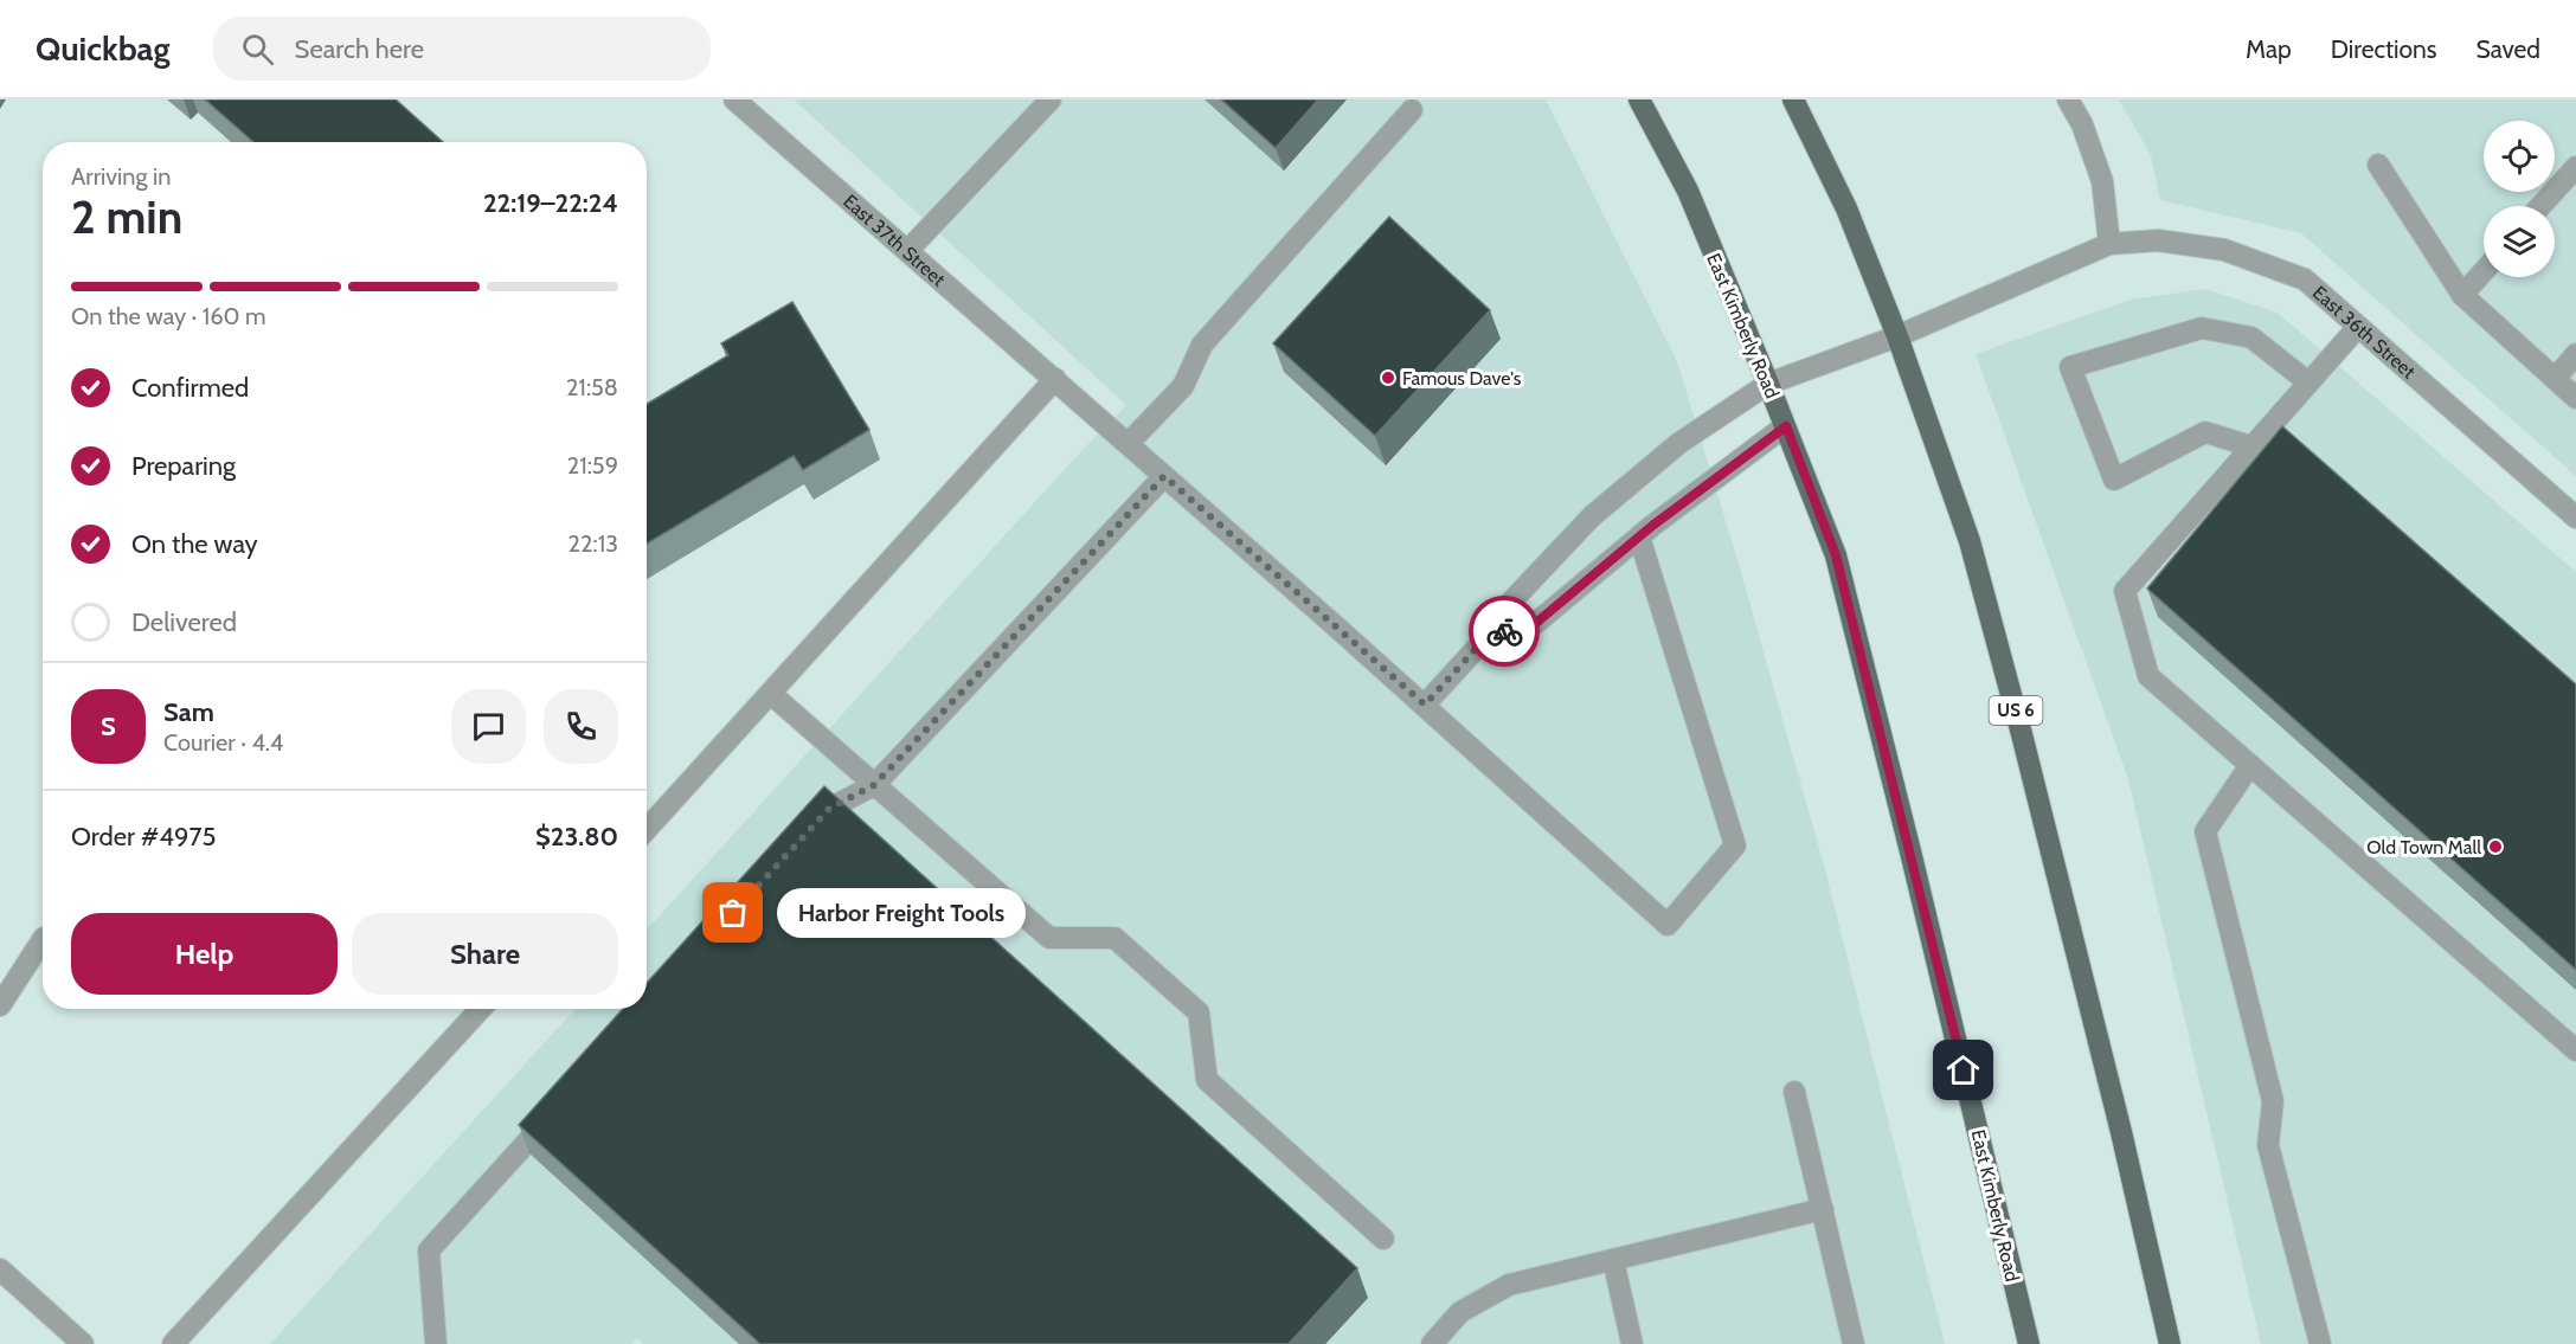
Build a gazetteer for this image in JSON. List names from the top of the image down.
{
  "streets": {
    "main road": ["East Kimberly Road", "US 6"],
    "street": ["East 37th Street", "East 36th Street"]
  },
  "crossings": [
    ["East 37th Street", "East 36th Street"],
    ["East Kimberly Road", "East 36th Street"],
    ["East 36th Street", "US 6"]
  ],
  "places": ["Famous Dave's", "Old Town Mall", "Harbor Freight Tools"],
  "page": {
    "header": "Quickbag",
    "search": "Search here",
    "nav": ["Map", "Directions", "Saved"],
    "heading": ["2 min", "Arriving in", "22:19–22:24"],
    "panel": [
      "Sam",
      "Courier · 4.4",
      "Order #4975",
      "$23.80"
    ],
    "bar": "On the way · 160 m",
    "list": [
      ["Confirmed", "21:58"],
      ["Preparing", "21:59"],
      ["On the way", "22:13"],
      "Delivered"
    ],
    "round": "S",
    "bubble": "Harbor Freight Tools",
    "buttons": ["Help", "Share"]
  }
}
